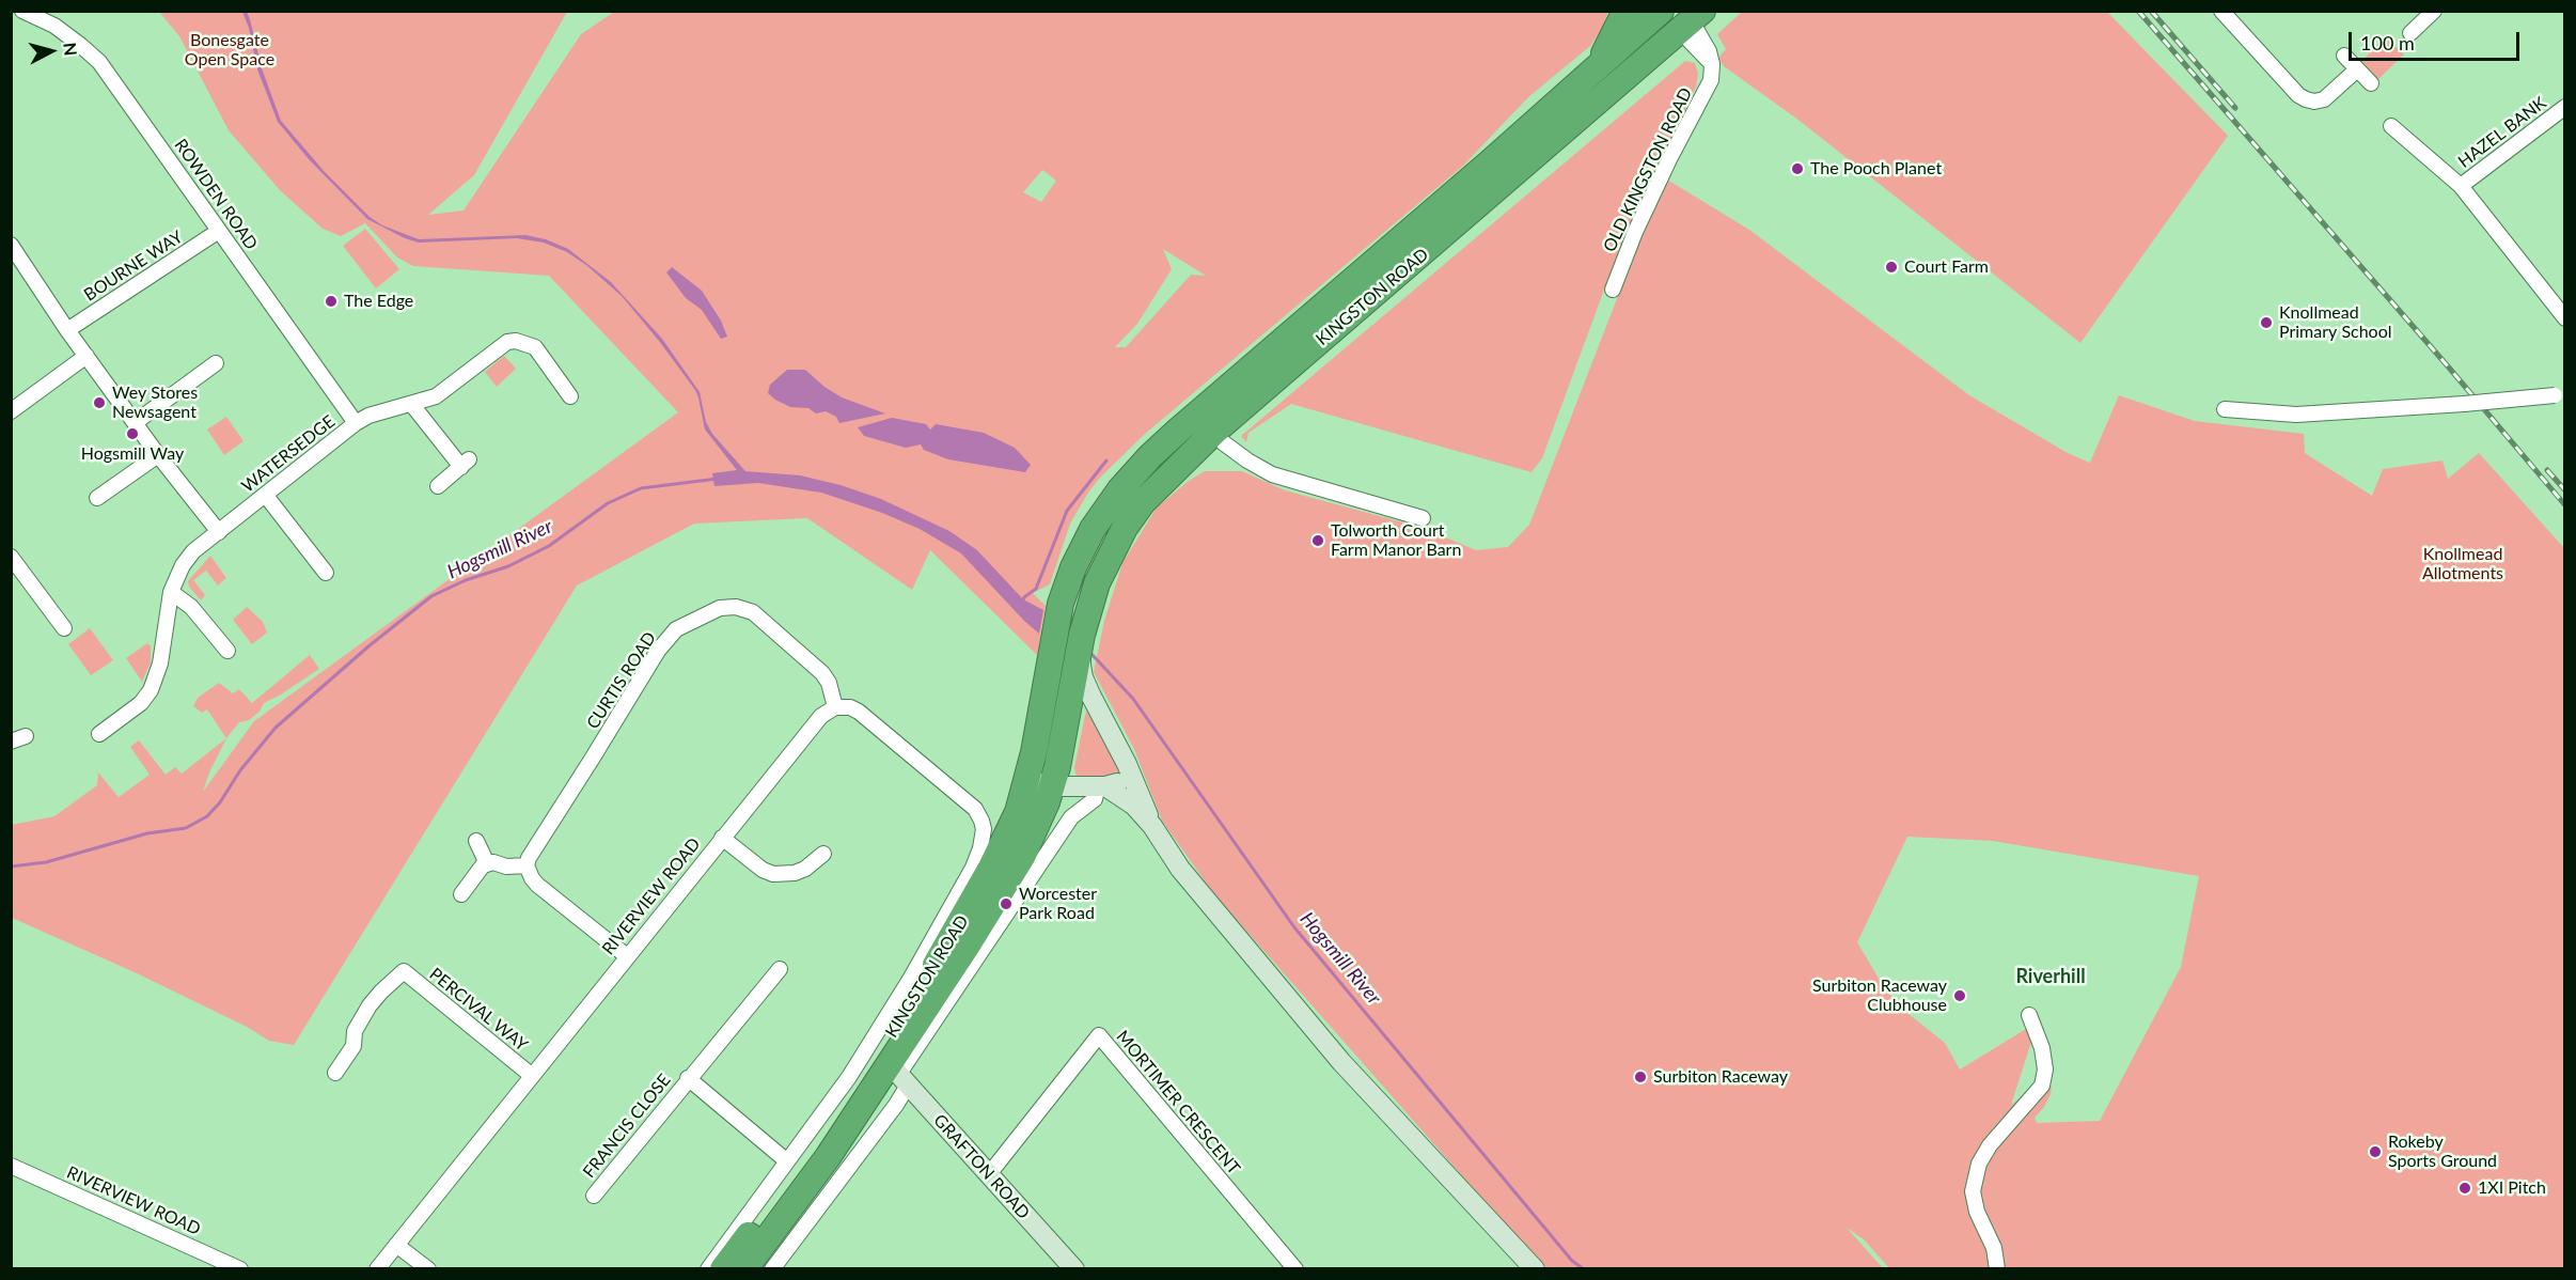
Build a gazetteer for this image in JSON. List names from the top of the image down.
{
  "streets": {
    "highway": ["KINGSTON ROAD"],
    "main road": ["GRAFTON ROAD"],
    "street": [
      "HAZEL BANK",
      "OLD KINGSTON ROAD",
      "ROWDEN ROAD",
      "BOURNE WAY",
      "WATERSEDGE",
      "CURTIS ROAD",
      "RIVERVIEW ROAD",
      "PERCIVAL WAY",
      "MORTIMER CRESCENT",
      "FRANCIS CLOSE"
    ]
  },
  "crossings": [
    ["OLD KINGSTON ROAD", "KINGSTON ROAD"],
    ["ROWDEN ROAD", "BOURNE WAY"],
    ["ROWDEN ROAD", "WATERSEDGE"],
    ["KINGSTON ROAD", "GRAFTON ROAD"],
    ["CURTIS ROAD", "RIVERVIEW ROAD"],
    ["RIVERVIEW ROAD", "PERCIVAL WAY"],
    ["MORTIMER CRESCENT", "GRAFTON ROAD"]
  ],
  "districts": ["Riverhill"],
  "water": ["Hogsmill River"],
  "parks": ["Bonesgate Open Space", "Knollmead Allotments"],
  "places": [
    "The Pooch Planet",
    "Court Farm",
    "The Edge",
    "Knollmead Primary School",
    "Wey Stores Newsagent",
    "Hogsmill Way",
    "Tolworth Court Farm Manor Barn",
    "Worcester Park Road",
    "Surbiton Raceway Clubhouse",
    "Surbiton Raceway",
    "Rokeby Sports Ground",
    "1XI Pitch"
  ],
  "scale_bar": "100 m",
  "north": "right"
}
